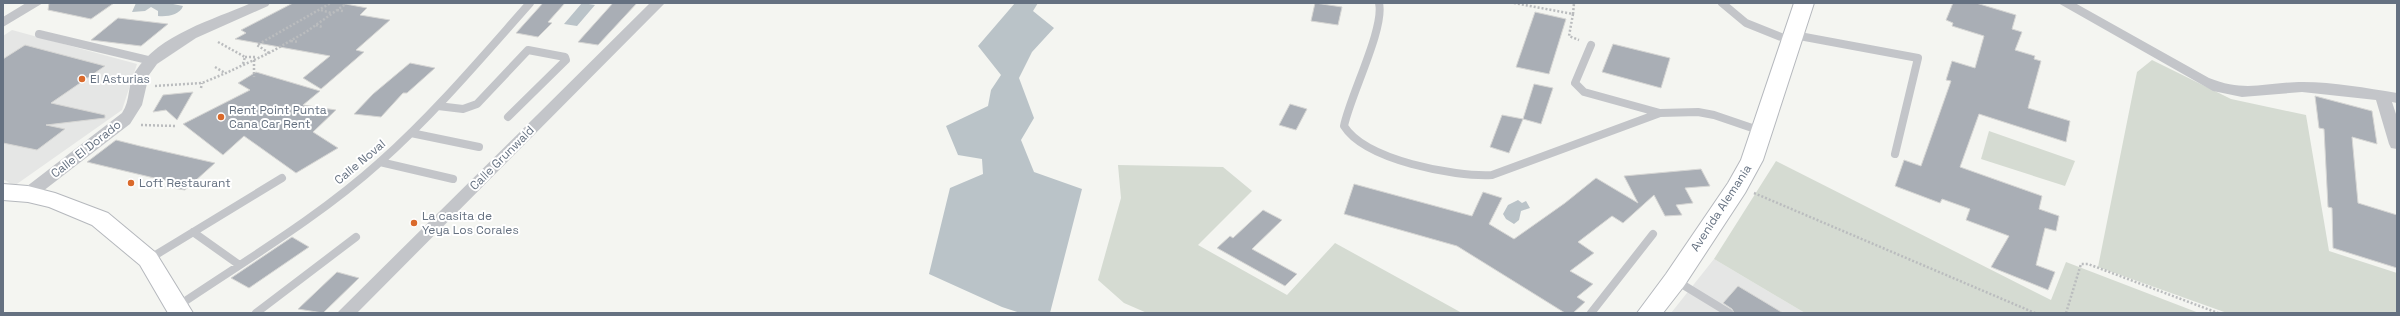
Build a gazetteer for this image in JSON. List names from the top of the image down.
{
  "streets": {
    "street": ["Calle El Dorado", "Calle Grunwald", "Avenida Alemania"],
    "lane": ["Calle Noval"]
  },
  "places": [
    "El Asturias",
    "Rent Point Punta Cana Car Rent",
    "Loft Restaurant",
    "La casita de Yeya Los Corales"
  ]
}
